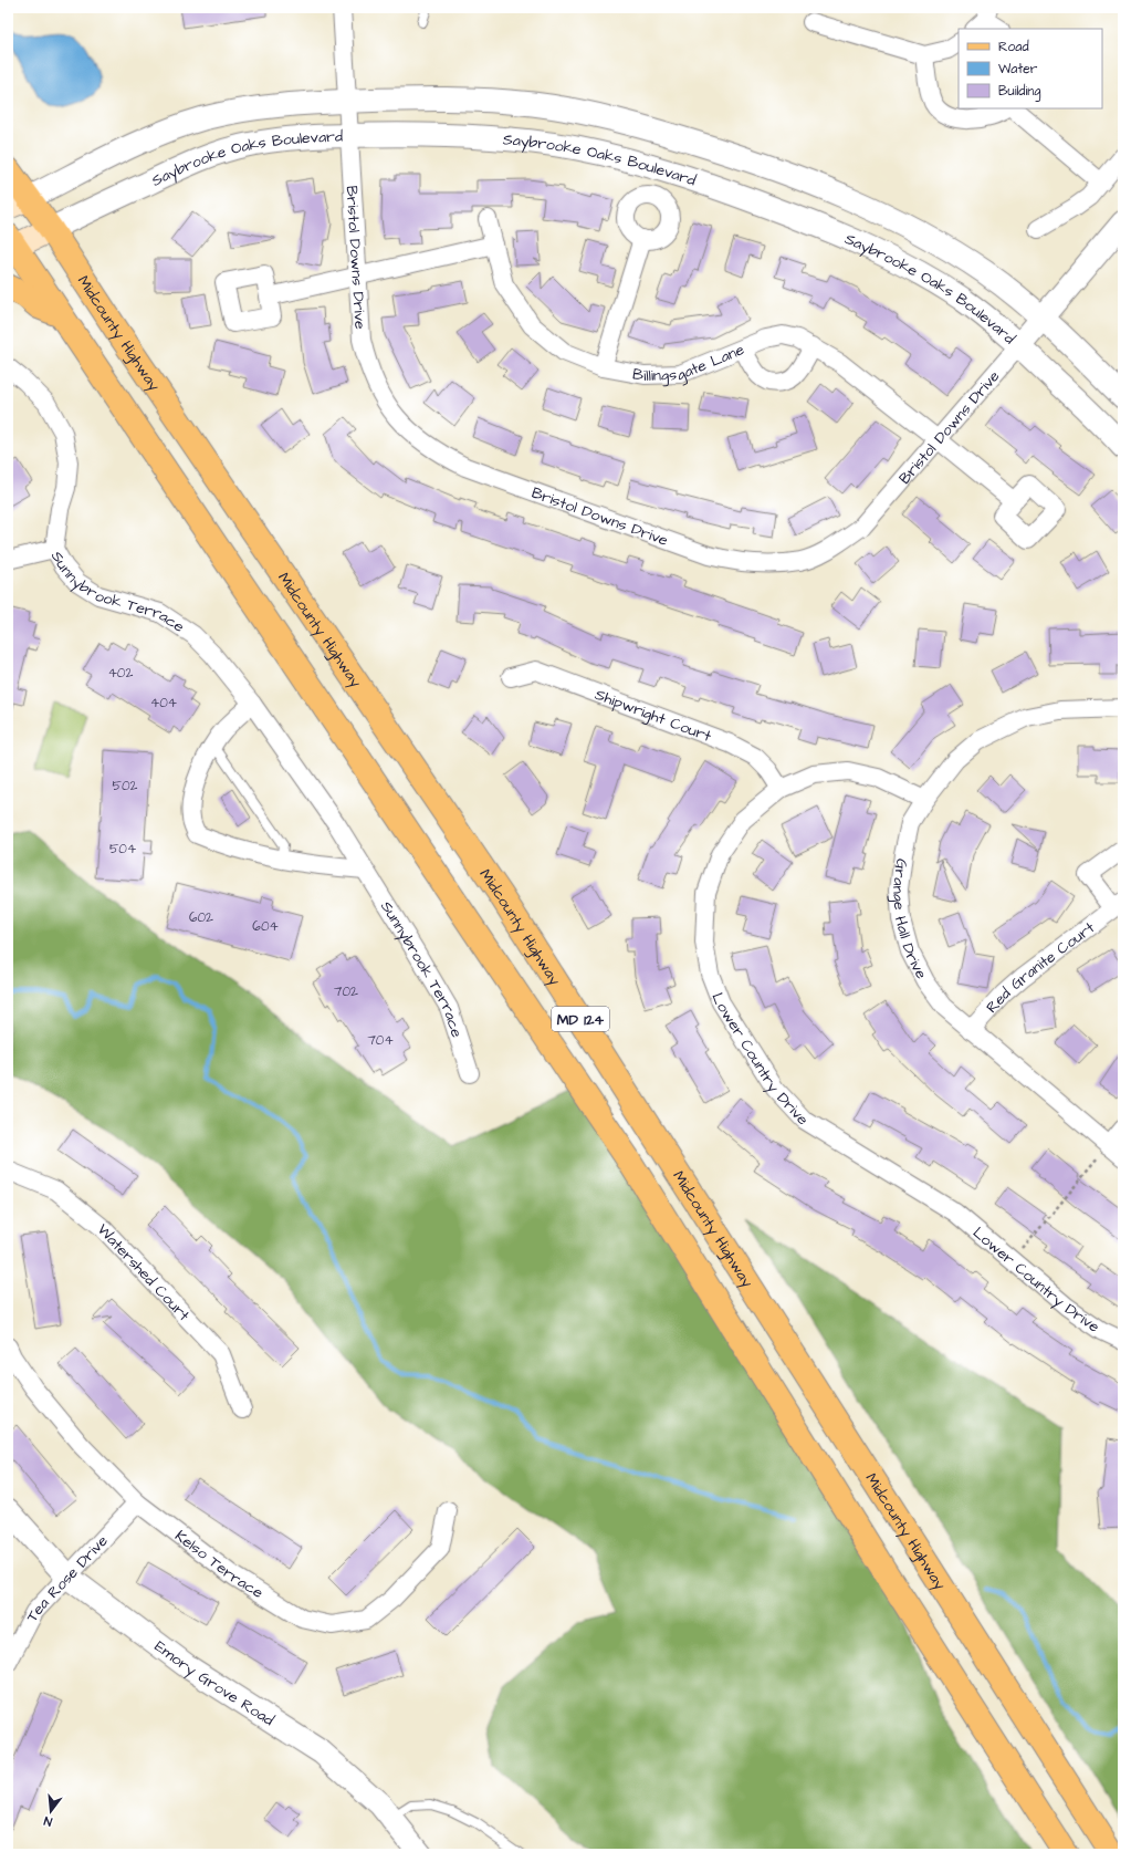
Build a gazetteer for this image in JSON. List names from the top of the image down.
{
  "streets": {
    "main road": ["Saybrooke Oaks Boulevard", "Midcounty Highway", "MD 124"],
    "street": [
      "Bristol Downs Drive",
      "Billingsgate Lane",
      "Sunnybrook Terrace",
      "Shipwright Court",
      "Grange Hall Drive",
      "Red Granite Court",
      "Lower Country Drive",
      "Watershed Court",
      "Kelso Terrace",
      "Tea Rose Drive",
      "Emory Grove Road"
    ]
  },
  "crossings": [
    ["Saybrooke Oaks Boulevard", "Bristol Downs Drive"],
    ["Saybrooke Oaks Boulevard", "Midcounty Highway"],
    ["Saybrooke Oaks Boulevard", "MD 124"],
    ["Bristol Downs Drive", "Billingsgate Lane"],
    ["Shipwright Court", "Lower Country Drive"],
    ["Grange Hall Drive", "Red Granite Court"],
    ["Grange Hall Drive", "Lower Country Drive"],
    ["Kelso Terrace", "Tea Rose Drive"],
    ["Tea Rose Drive", "Emory Grove Road"]
  ],
  "house_numbers": [
    "402",
    "404",
    "502",
    "504",
    "602",
    "604",
    "702",
    "704"
  ],
  "legend": ["Road", "Water", "Building"],
  "north": "bottom"
}
